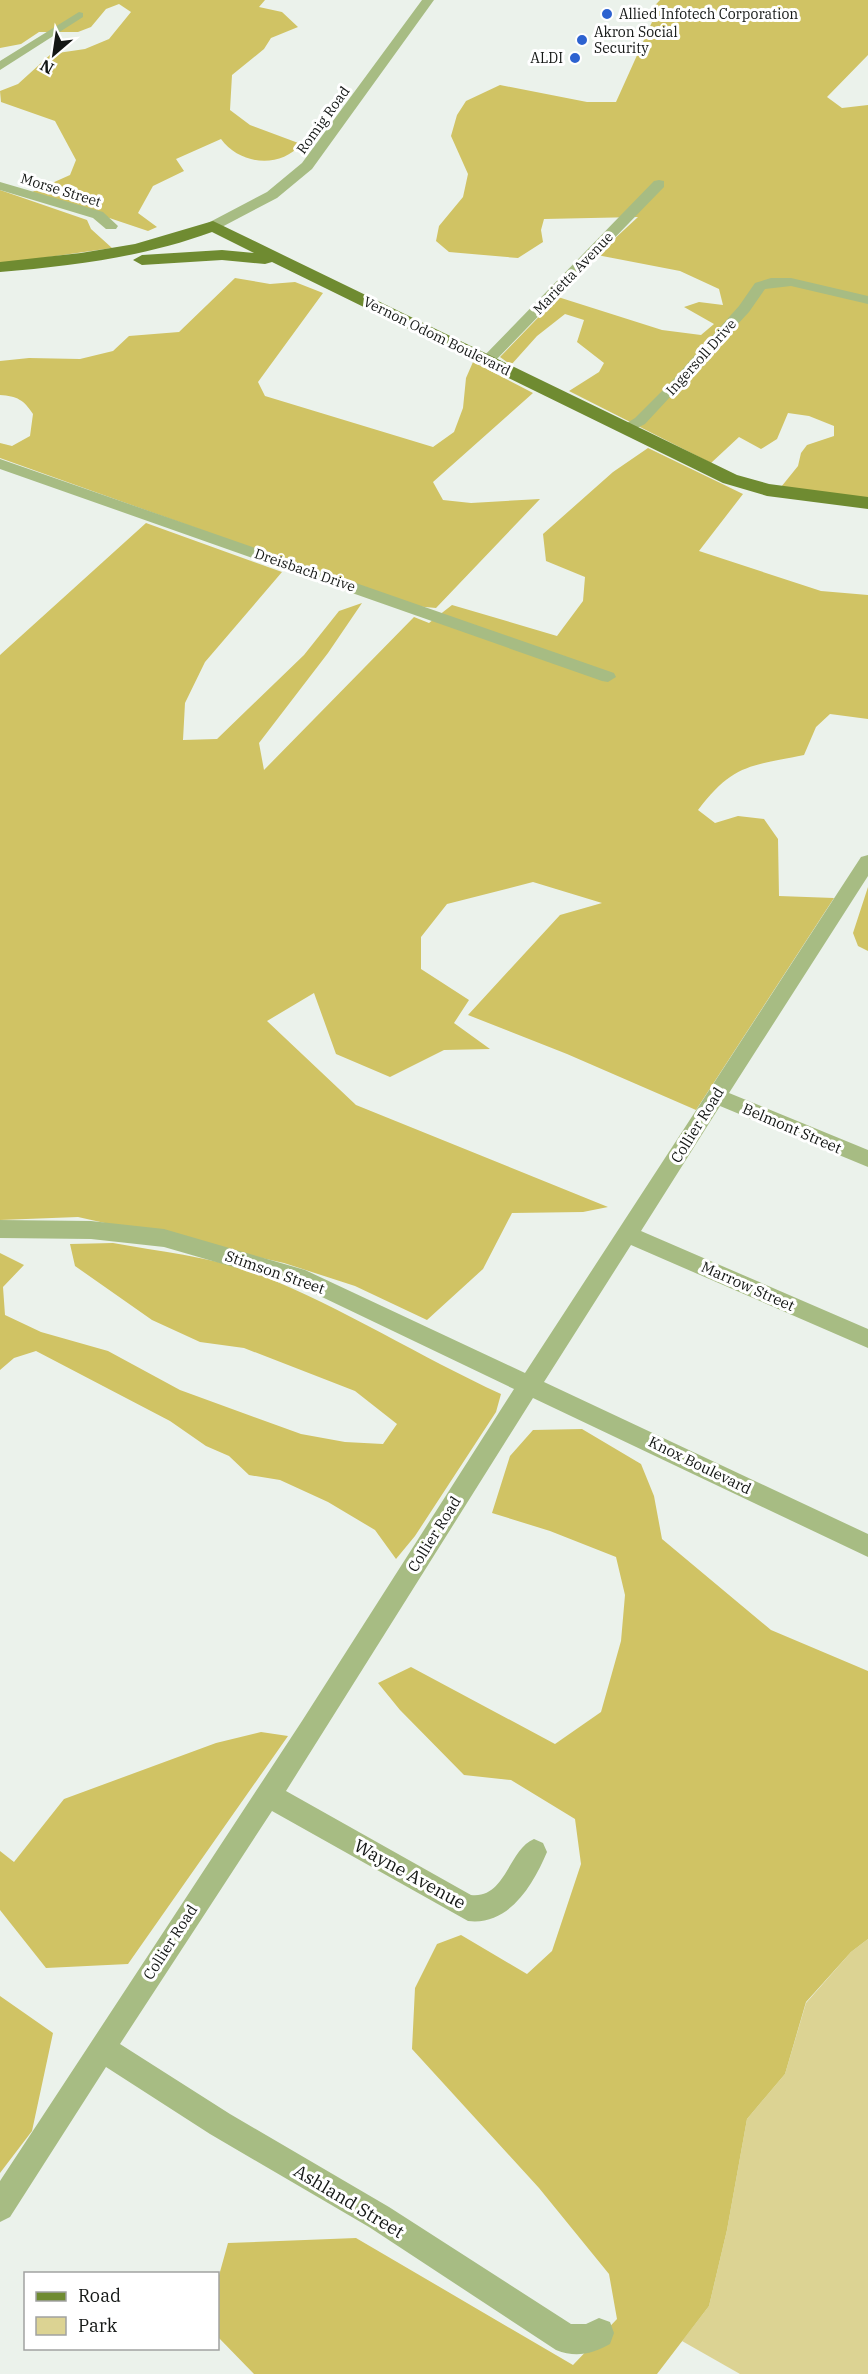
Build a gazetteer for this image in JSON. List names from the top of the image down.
{
  "streets": {
    "main road": ["Vernon Odom Boulevard"],
    "street": [
      "Romig Road",
      "Morse Street",
      "Marietta Avenue",
      "Ingersoll Drive",
      "Dreisbach Drive",
      "Collier Road",
      "Belmont Street",
      "Stimson Street",
      "Marrow Street",
      "Knox Boulevard",
      "Wayne Avenue",
      "Ashland Street"
    ]
  },
  "crossings": [
    ["Romig Road", "Vernon Odom Boulevard"],
    ["Marietta Avenue", "Vernon Odom Boulevard"],
    ["Vernon Odom Boulevard", "Ingersoll Drive"],
    ["Collier Road", "Belmont Street"],
    ["Collier Road", "Stimson Street"],
    ["Collier Road", "Marrow Street"],
    ["Collier Road", "Knox Boulevard"],
    ["Collier Road", "Wayne Avenue"],
    ["Collier Road", "Ashland Street"],
    ["Stimson Street", "Knox Boulevard"]
  ],
  "places": ["Allied Infotech Corporation", "Akron Social Security", "ALDI"],
  "legend": ["Road", "Park"],
  "north": "bottom left"
}
